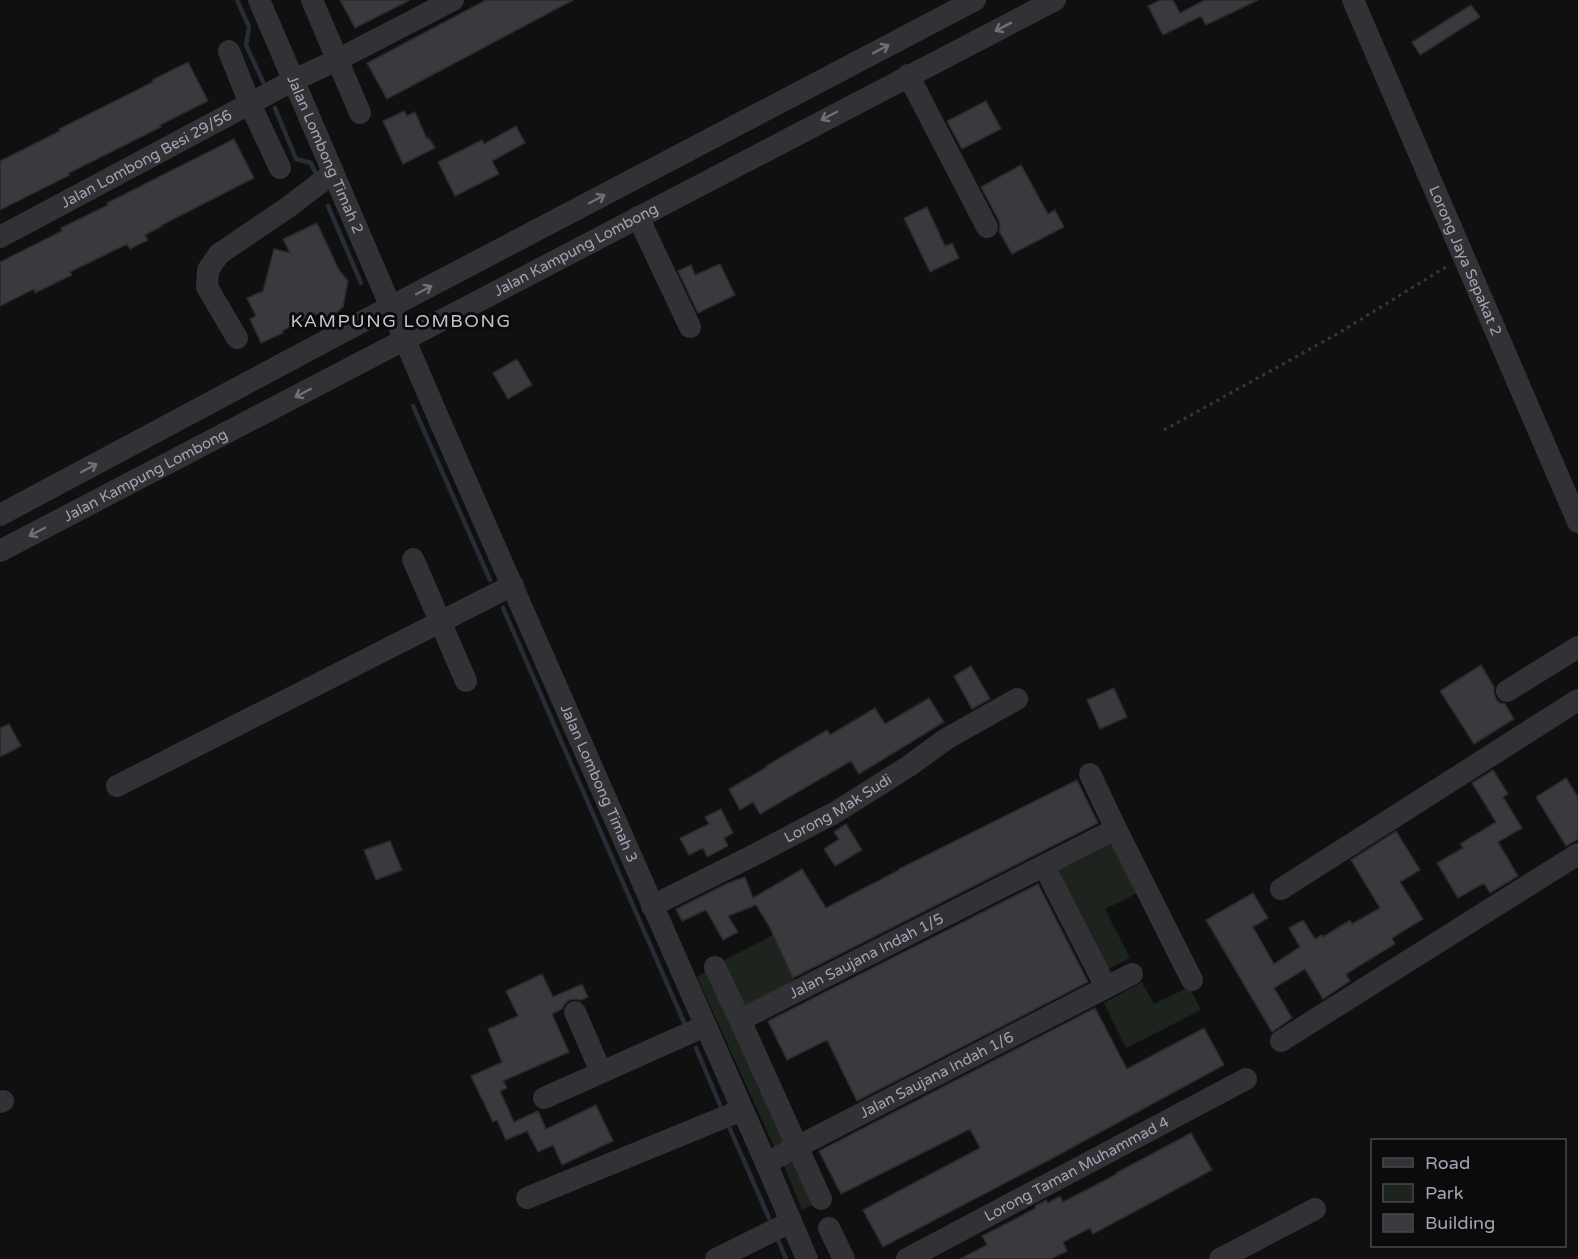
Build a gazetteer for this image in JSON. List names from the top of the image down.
{
  "streets": {
    "street": [
      "Jalan Lombong Timah 2",
      "Jalan Lombong Besi 29/56",
      "Jalan Kampung Lombong",
      "Lorong Jaya Sepakat 2",
      "Jalan Lombong Timah 3",
      "Lorong Mak Sudi",
      "Jalan Saujana Indah 1/5",
      "Jalan Saujana Indah 1/6",
      "Lorong Taman Muhammad 4"
    ]
  },
  "crossings": [
    ["Jalan Lombong Timah 2", "Jalan Lombong Besi 29/56"],
    ["Jalan Lombong Timah 2", "Jalan Lombong Timah 3"],
    ["Jalan Kampung Lombong", "Jalan Lombong Timah 3"],
    ["Jalan Lombong Timah 3", "Lorong Mak Sudi"],
    ["Jalan Lombong Timah 3", "Jalan Saujana Indah 1/6"]
  ],
  "districts": ["KAMPUNG LOMBONG"],
  "legend": ["Road", "Park", "Building"]
}
